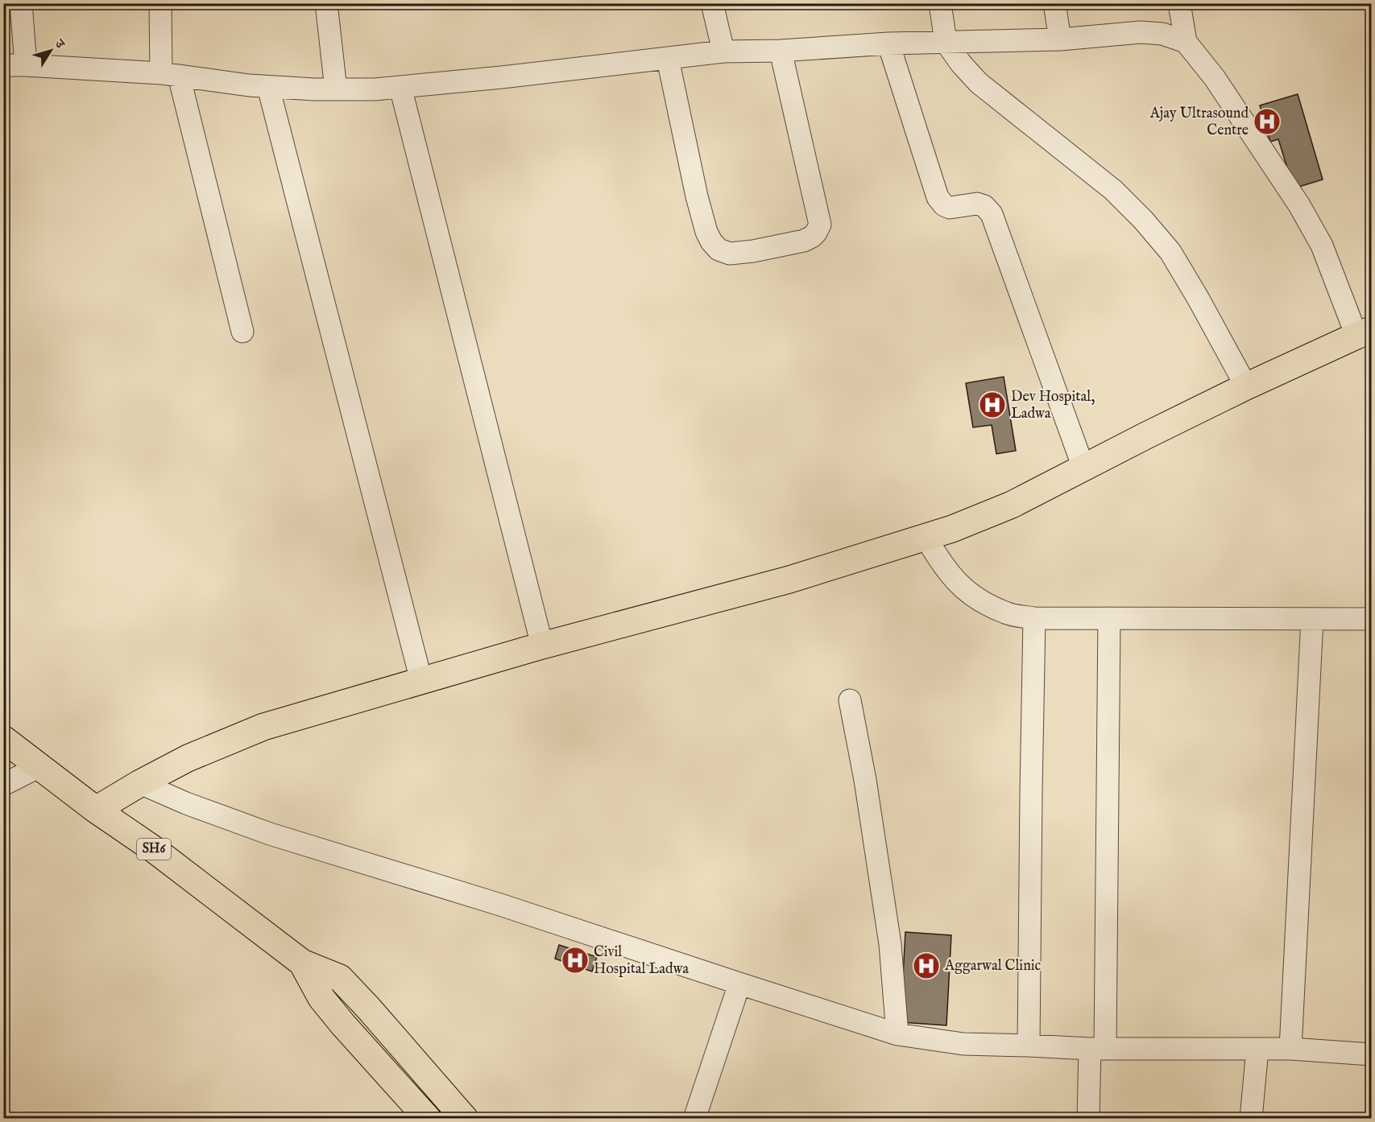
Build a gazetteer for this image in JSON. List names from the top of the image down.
{
  "streets": {
    "main road": ["SH6"]
  },
  "places": {
    "hospital": [
      "Ajay Ultrasound Centre",
      "Dev Hospital, Ladwa",
      "Civil Hospital Ladwa",
      "Aggarwal Clinic"
    ]
  },
  "north": "top right"
}
